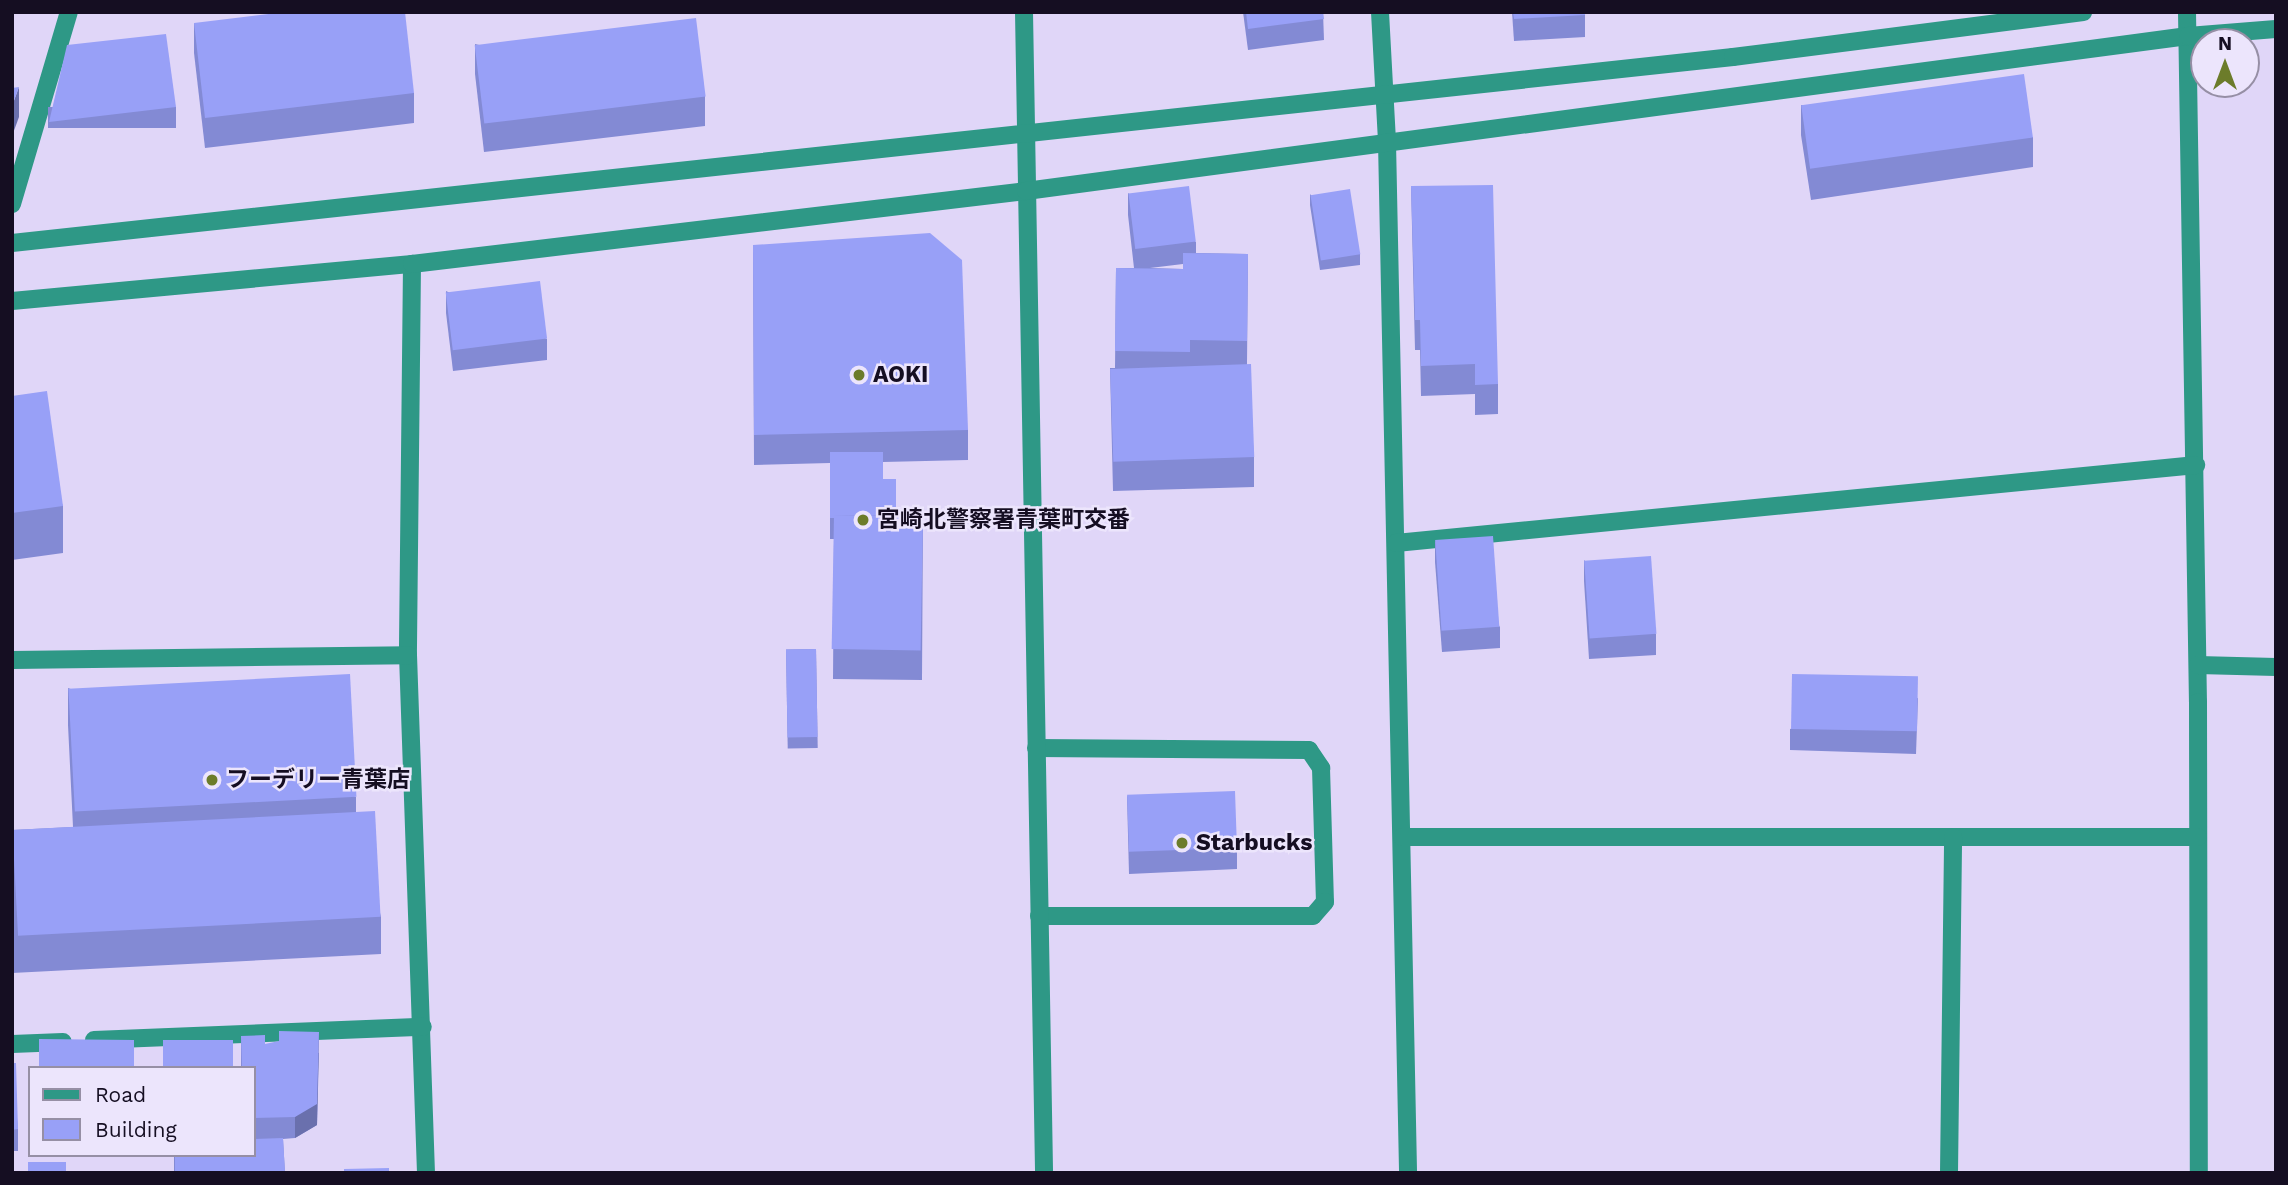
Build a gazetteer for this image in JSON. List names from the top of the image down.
{
  "places": [
    "AOKI",
    "宮崎北警察署青葉町交番",
    "フーデリー青葉店",
    "Starbucks"
  ],
  "legend": ["Road", "Building"],
  "north": "top"
}
